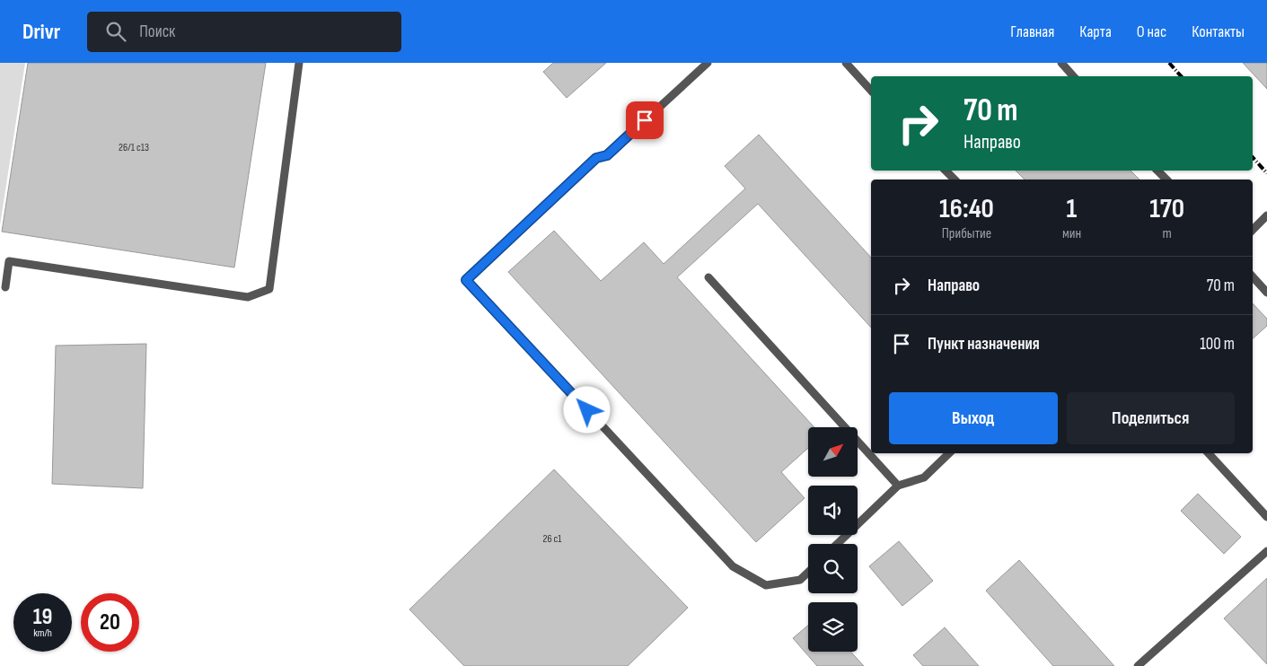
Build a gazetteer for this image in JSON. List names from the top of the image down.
{
  "house_numbers": ["26/1 с13", "26 с1"],
  "north": "top right",
  "page": {
    "header": "Drivr",
    "search": "Поиск",
    "nav": [
      "Главная",
      "Карта",
      "О нас",
      "Контакты"
    ],
    "turn": ["70 m", "Направо"],
    "eta": [
      "16:40",
      "Прибытие",
      "1",
      "мин",
      "170",
      "m"
    ],
    "list": [
      {
        "name": "Направо",
        "value": "70 m"
      },
      {
        "name": "Пункт назначения",
        "value": "100 m"
      }
    ],
    "buttons": ["Выход", "Поделиться"],
    "speed": "19 km/h",
    "limit": "20"
  }
}
